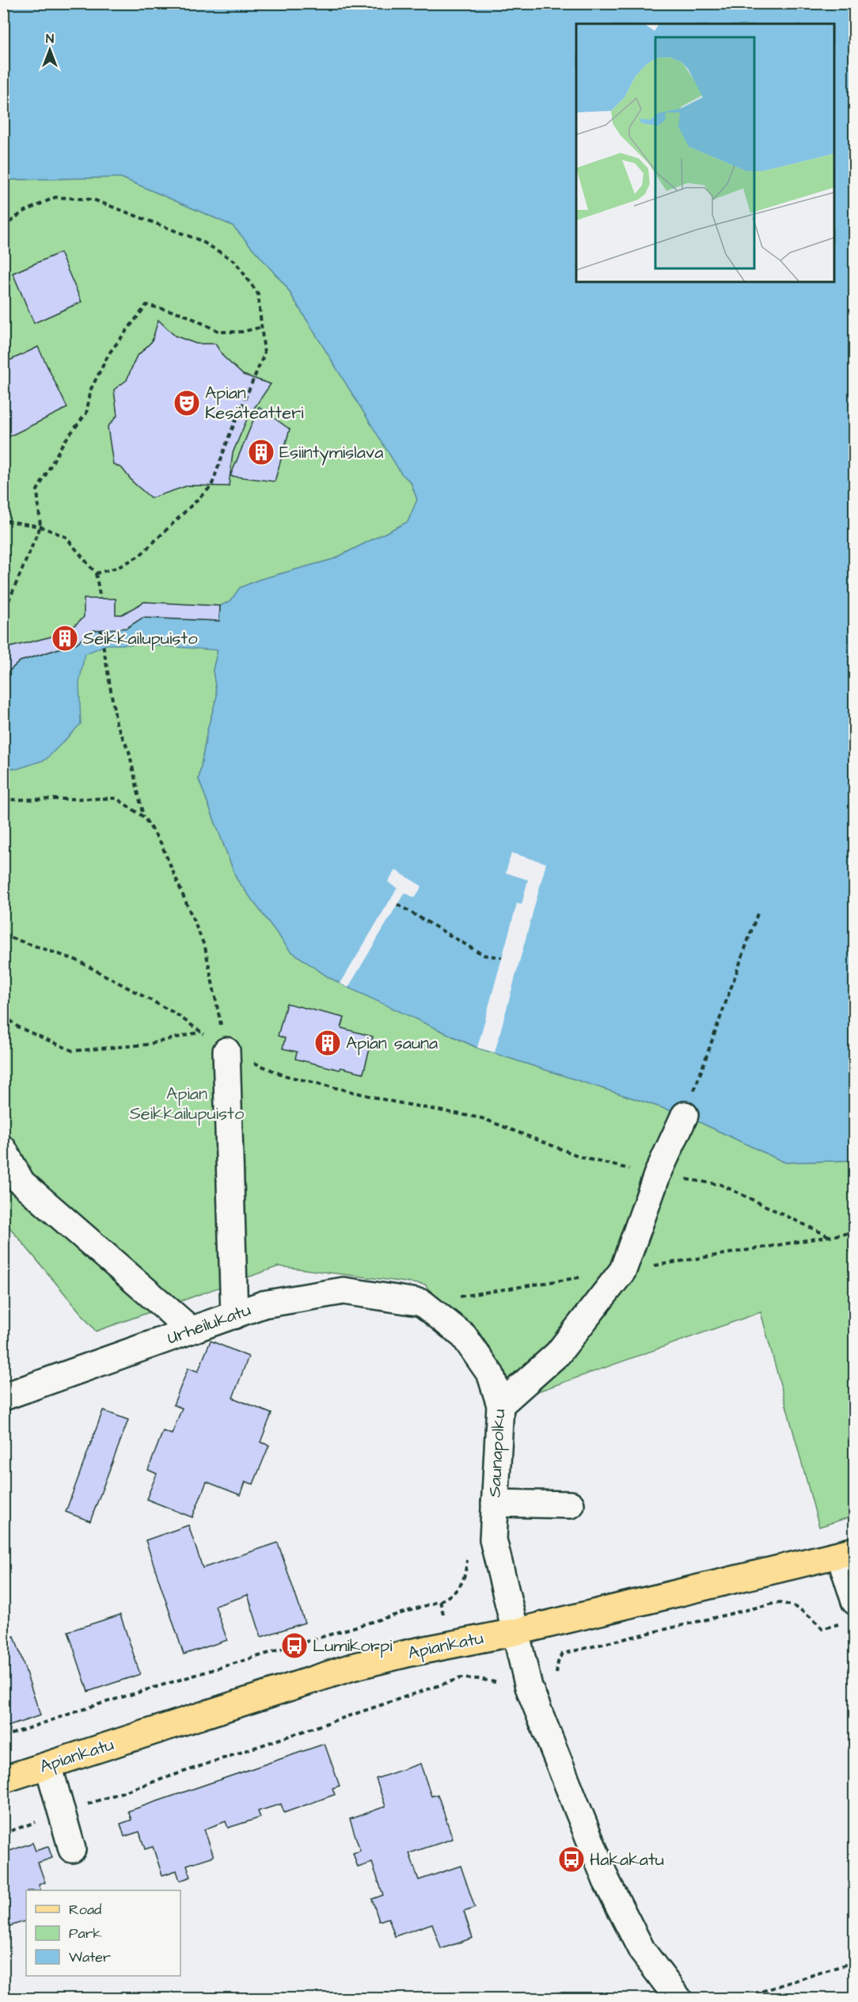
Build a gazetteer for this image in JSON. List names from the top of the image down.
{
  "streets": {
    "main road": ["Apiankatu"],
    "street": ["Urheilukatu", "Saunapolku"]
  },
  "crossings": [
    ["Urheilukatu", "Saunapolku"],
    ["Saunapolku", "Apiankatu"]
  ],
  "parks": ["Apian Seikkailupuisto"],
  "places": {
    "theatre": ["Apian Kesäteatteri"],
    "building": ["Esiintymislava", "Seikkailupuisto", "Apian sauna"],
    "bus stop": ["Lumikorpi", "Hakakatu"]
  },
  "legend": ["Road", "Park", "Water"],
  "north": "top"
}
